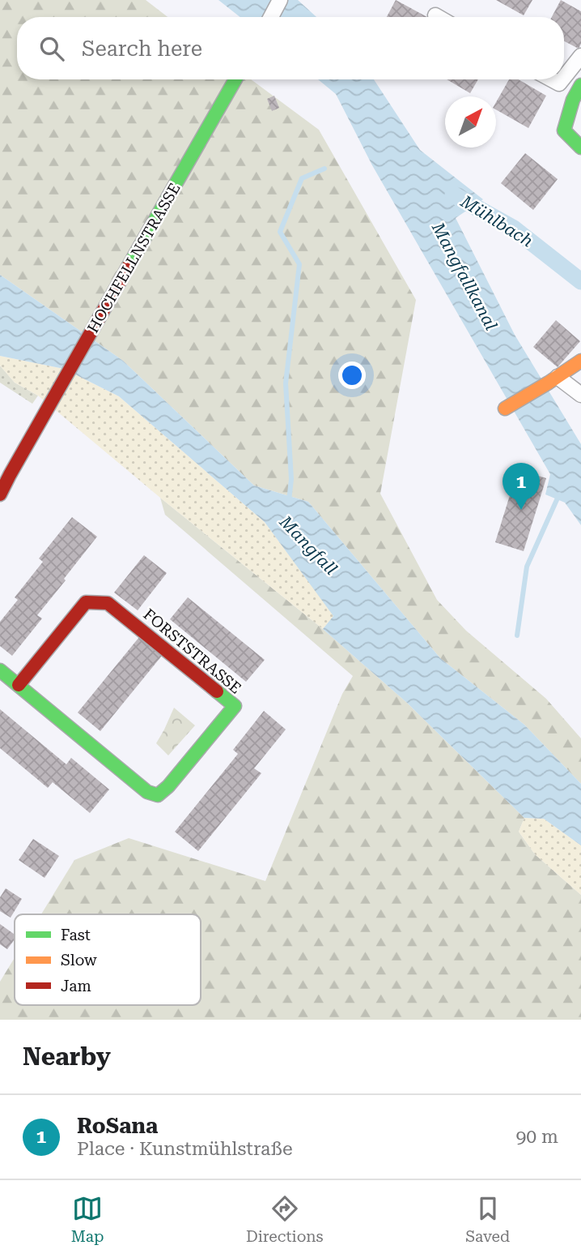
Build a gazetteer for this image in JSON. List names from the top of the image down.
{
  "streets": {
    "street": ["HOCHFELLNSTRASSE", "FORSTSTRASSE"]
  },
  "water": ["Mühlbach", "Mangfallkanal", "Mangfall"],
  "legend": ["Fast", "Slow", "Jam"],
  "north": "top right",
  "page": {
    "search": "Search here",
    "pins": "1",
    "heading": "Nearby",
    "list": [
      {
        "mark": "1",
        "name": "RoSana",
        "note": "Place · Kunstmühlstraße",
        "value": "90 m"
      }
    ],
    "nav": ["Map", "Directions", "Saved"]
  }
}
